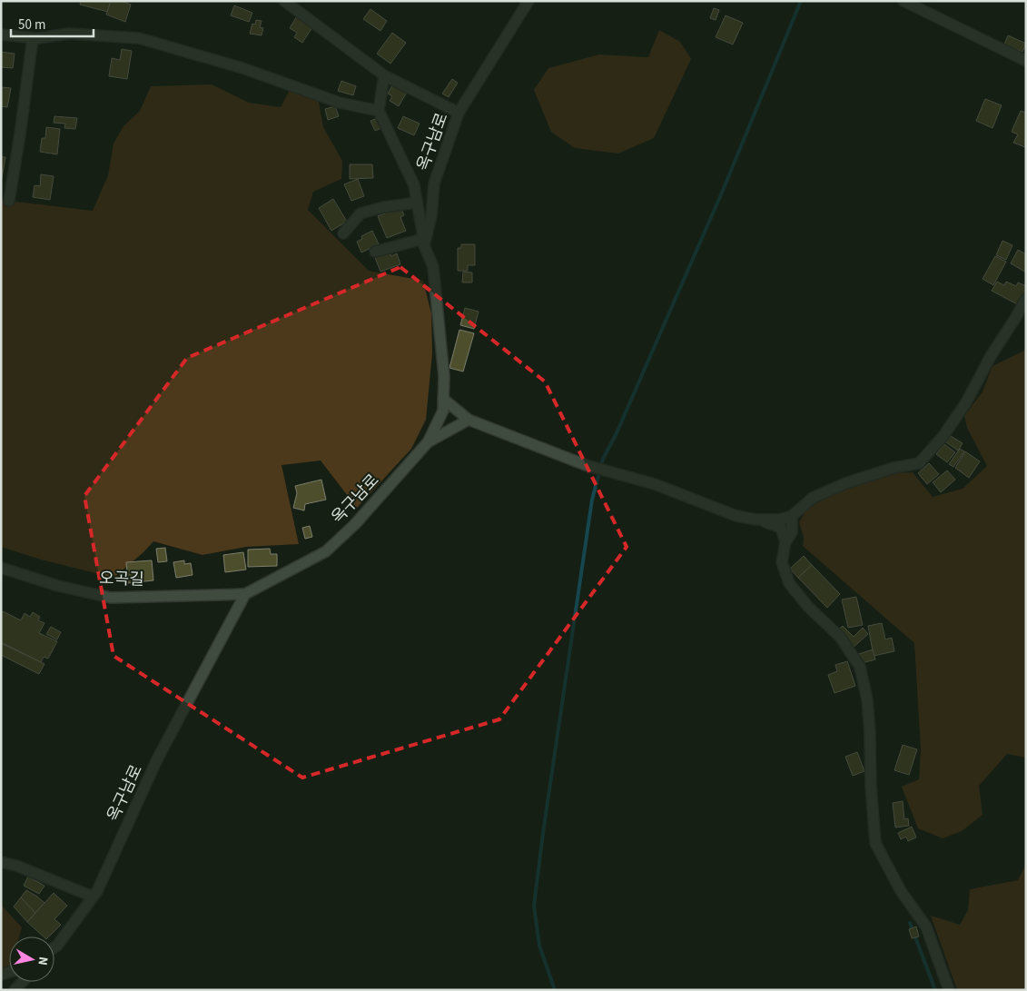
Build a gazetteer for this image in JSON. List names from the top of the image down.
{
  "streets": {
    "street": ["옥구남로", "오곡길"]
  },
  "crossings": [
    ["옥구남로", "오곡길"]
  ],
  "scale_bar": "50 m",
  "north": "right"
}
